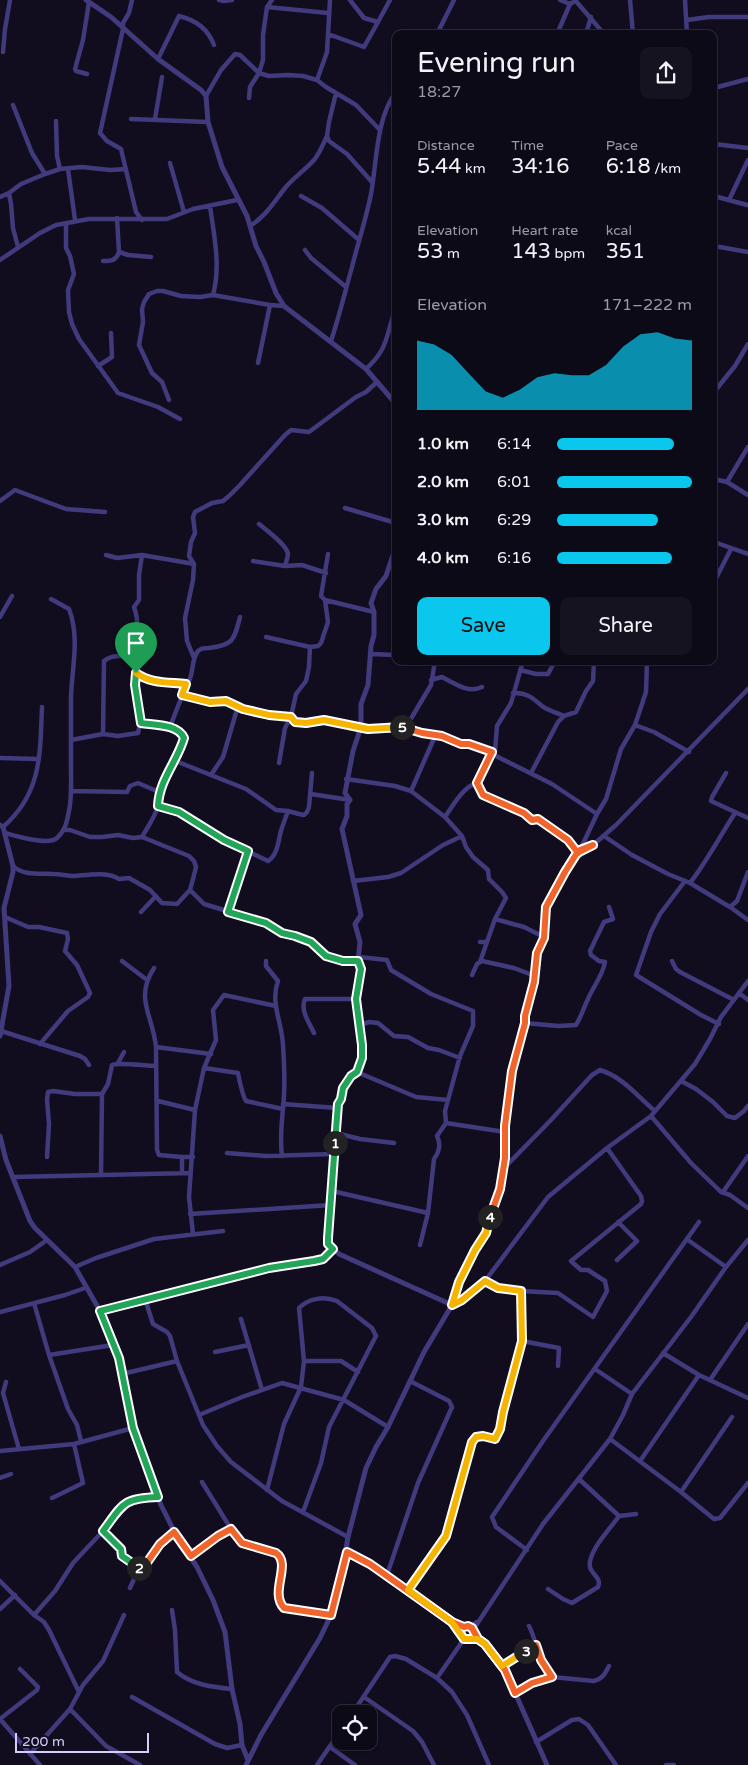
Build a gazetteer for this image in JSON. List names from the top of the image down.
{
  "scale_bar": "200 m",
  "page": {
    "heading": ["Evening run", "18:27"],
    "stats": [
      ["Distance", "5.44 km"],
      ["Time", "34:16"],
      ["Pace", "6:18 /km"],
      ["Elevation", "53 m"],
      ["Heart rate", "143 bpm"],
      ["kcal", "351"]
    ],
    "chart": ["Elevation", "171–222 m"],
    "list": [
      {
        "name": "1.0 km",
        "note": "6:14"
      },
      {
        "name": "2.0 km",
        "note": "6:01"
      },
      {
        "name": "3.0 km",
        "note": "6:29"
      },
      {
        "name": "4.0 km",
        "note": "6:16"
      }
    ],
    "buttons": ["Save", "Share"],
    "pins": [
      "5",
      "1",
      "4",
      "2",
      "3"
    ],
    "scale": "200 m"
  }
}
